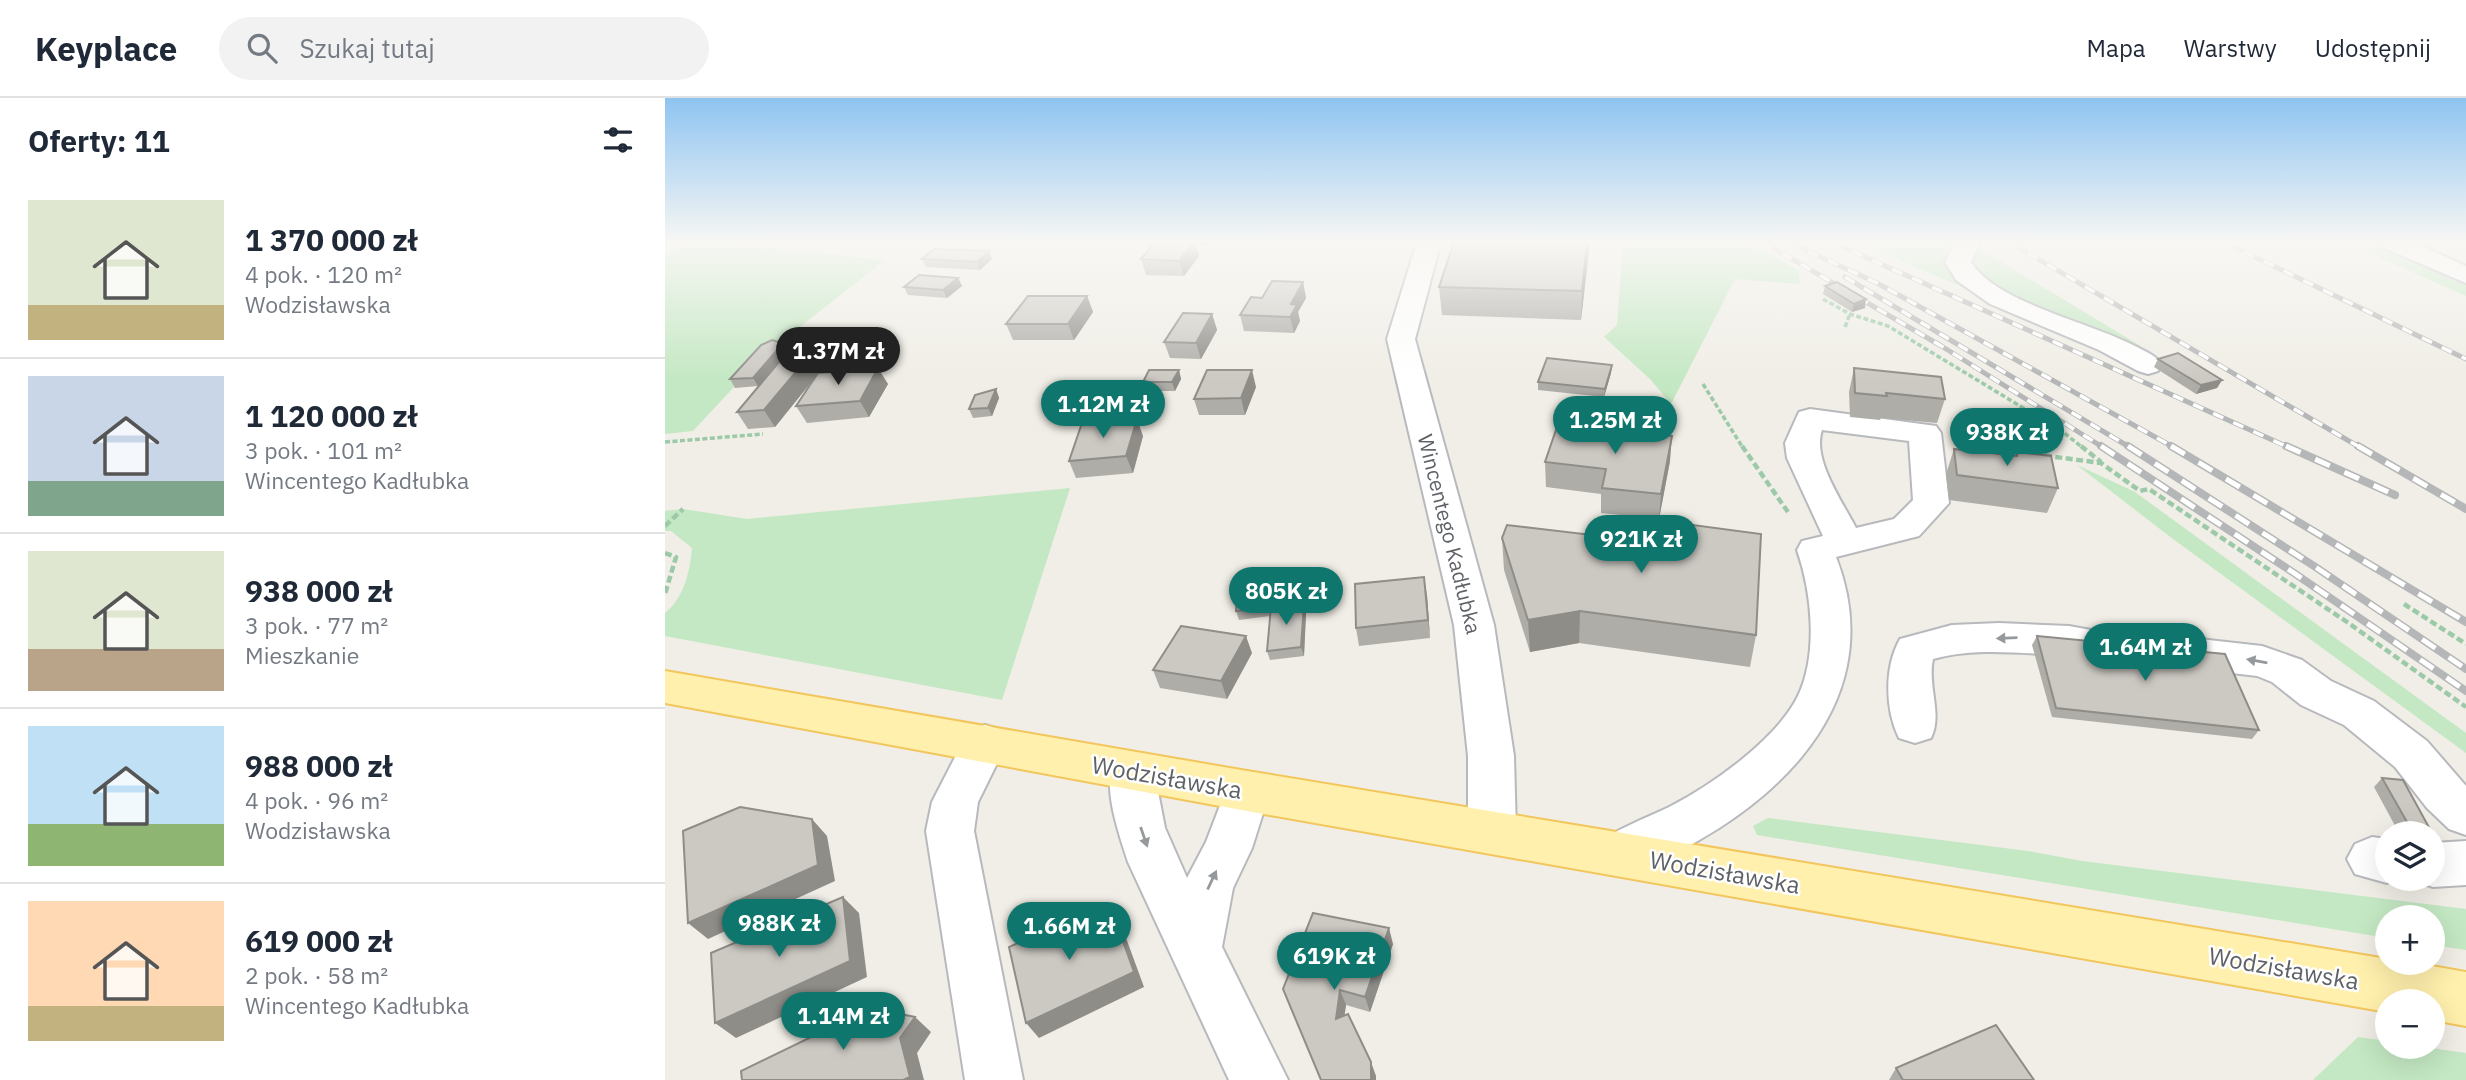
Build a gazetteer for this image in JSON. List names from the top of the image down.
{
  "streets": {
    "main road": ["Wodzisławska"],
    "street": ["Wincentego Kadłubka"]
  },
  "crossings": [
    ["Wincentego Kadłubka", "Wodzisławska"]
  ],
  "page": {
    "header": "Keyplace",
    "search": "Szukaj tutaj",
    "nav": ["Mapa", "Warstwy", "Udostępnij"],
    "heading": "Oferty: 11",
    "list": [
      {
        "name": "1 370 000 zł",
        "note": "4 pok. · 120 m² · Wodzisławska"
      },
      {
        "name": "1 120 000 zł",
        "note": "3 pok. · 101 m² · Wincentego Kadłubka"
      },
      {
        "name": "938 000 zł",
        "note": "3 pok. · 77 m² · Mieszkanie"
      },
      {
        "name": "988 000 zł",
        "note": "4 pok. · 96 m² · Wodzisławska"
      },
      {
        "name": "619 000 zł",
        "note": "2 pok. · 58 m² · Wincentego Kadłubka"
      }
    ],
    "price": [
      "1.37M zł",
      "1.12M zł",
      "1.25M zł",
      "938K zł",
      "921K zł",
      "805K zł",
      "1.64M zł",
      "988K zł",
      "1.66M zł",
      "619K zł",
      "1.14M zł"
    ],
    "map_buttons": ["+", "−"]
  }
}
